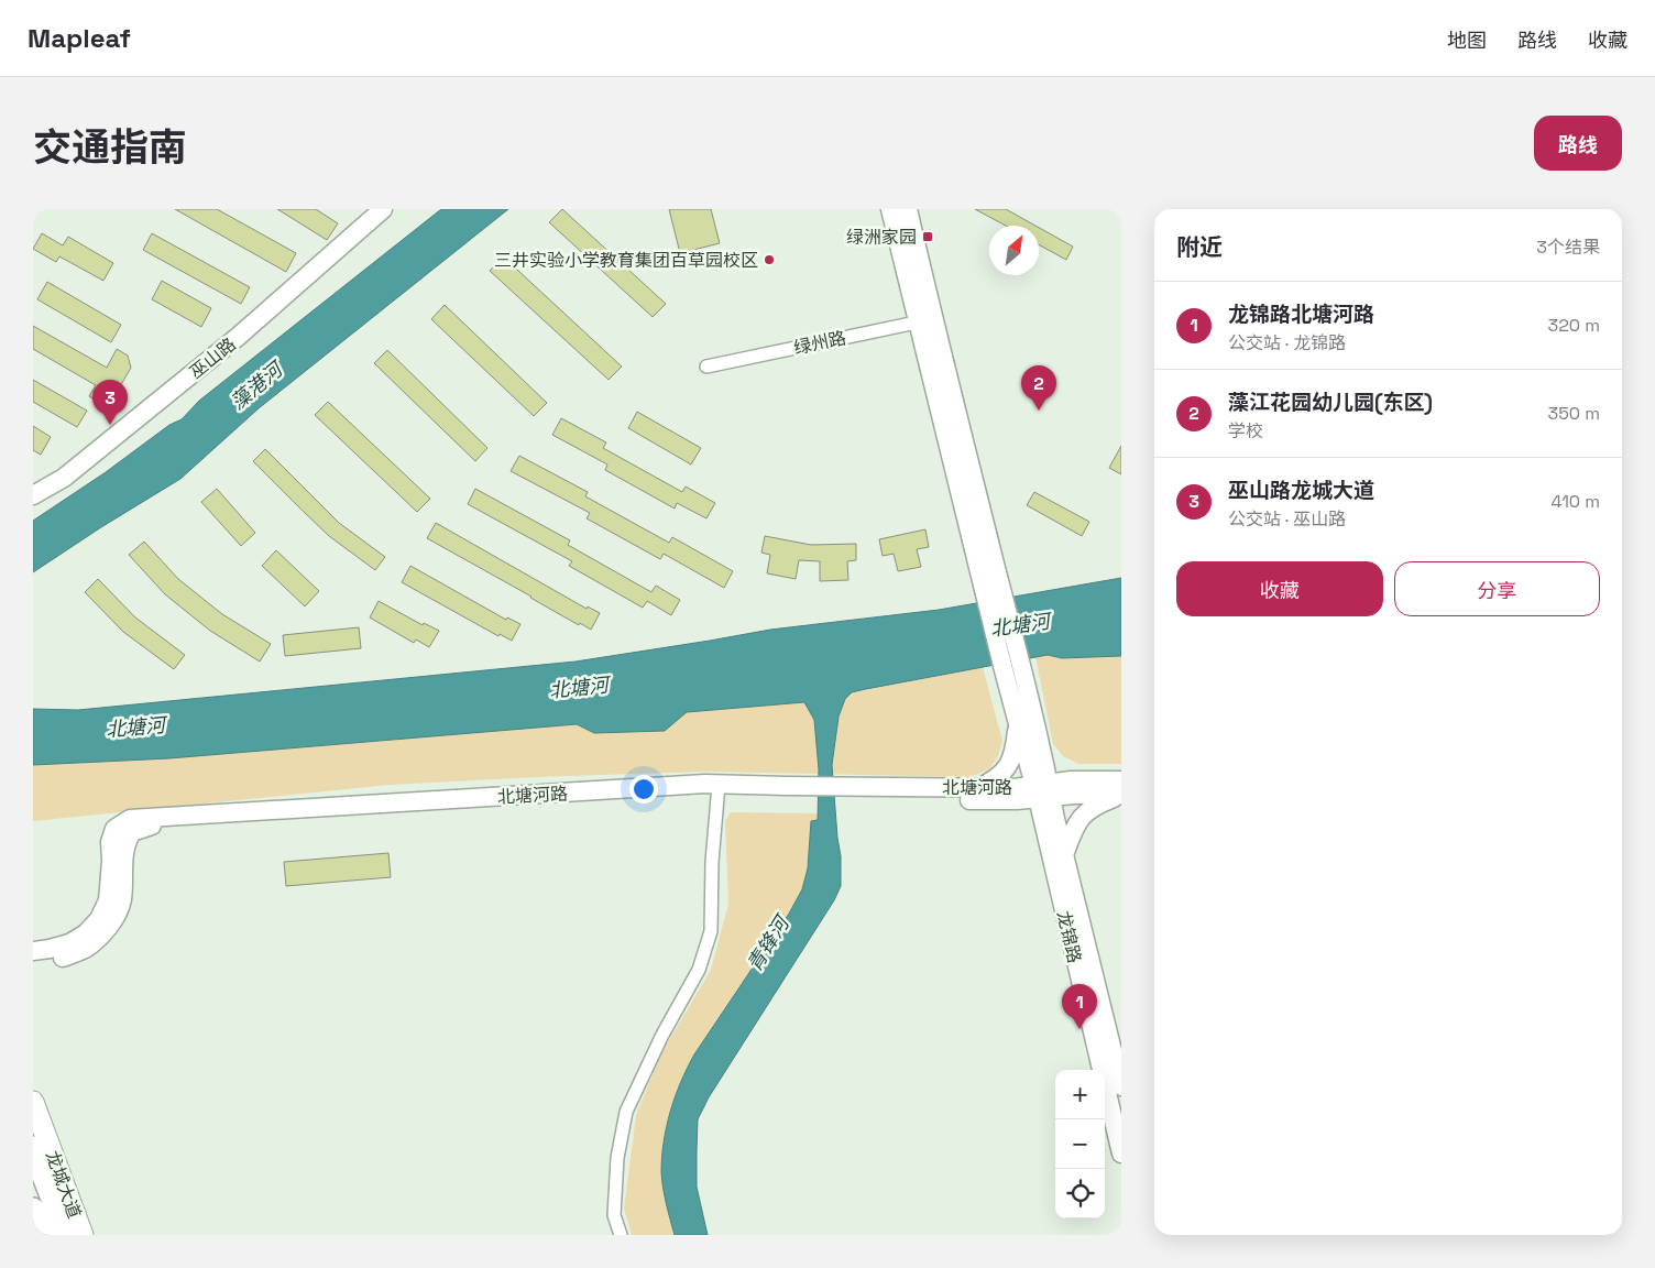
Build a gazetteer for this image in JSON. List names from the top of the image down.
{
  "streets": {
    "main road": [
      "巫山路",
      "北塘河路",
      "龙锦路",
      "龙城大道"
    ],
    "street": ["绿州路"]
  },
  "crossings": [
    ["北塘河路", "龙锦路"]
  ],
  "water": ["藻港河", "北塘河", "青锋河"],
  "places": {
    "transit": ["绿洲家园"],
    "other": ["三井实验小学教育集团百草园校区"]
  },
  "north": "top right",
  "page": {
    "header": "Mapleaf",
    "nav": ["地图", "路线", "收藏"],
    "title": "交通指南",
    "buttons": [
      "路线",
      ["收藏", "分享"]
    ],
    "heading": ["附近", "3个结果"],
    "list": [
      {
        "mark": "1",
        "name": "龙锦路北塘河路",
        "note": "公交站 · 龙锦路",
        "value": "320 m"
      },
      {
        "mark": "2",
        "name": "藻江花园幼儿园(东区)",
        "note": "学校",
        "value": "350 m"
      },
      {
        "mark": "3",
        "name": "巫山路龙城大道",
        "note": "公交站 · 巫山路",
        "value": "410 m"
      }
    ],
    "pins": ["2", "3", "1"],
    "map_buttons": ["+", "−"]
  }
}
